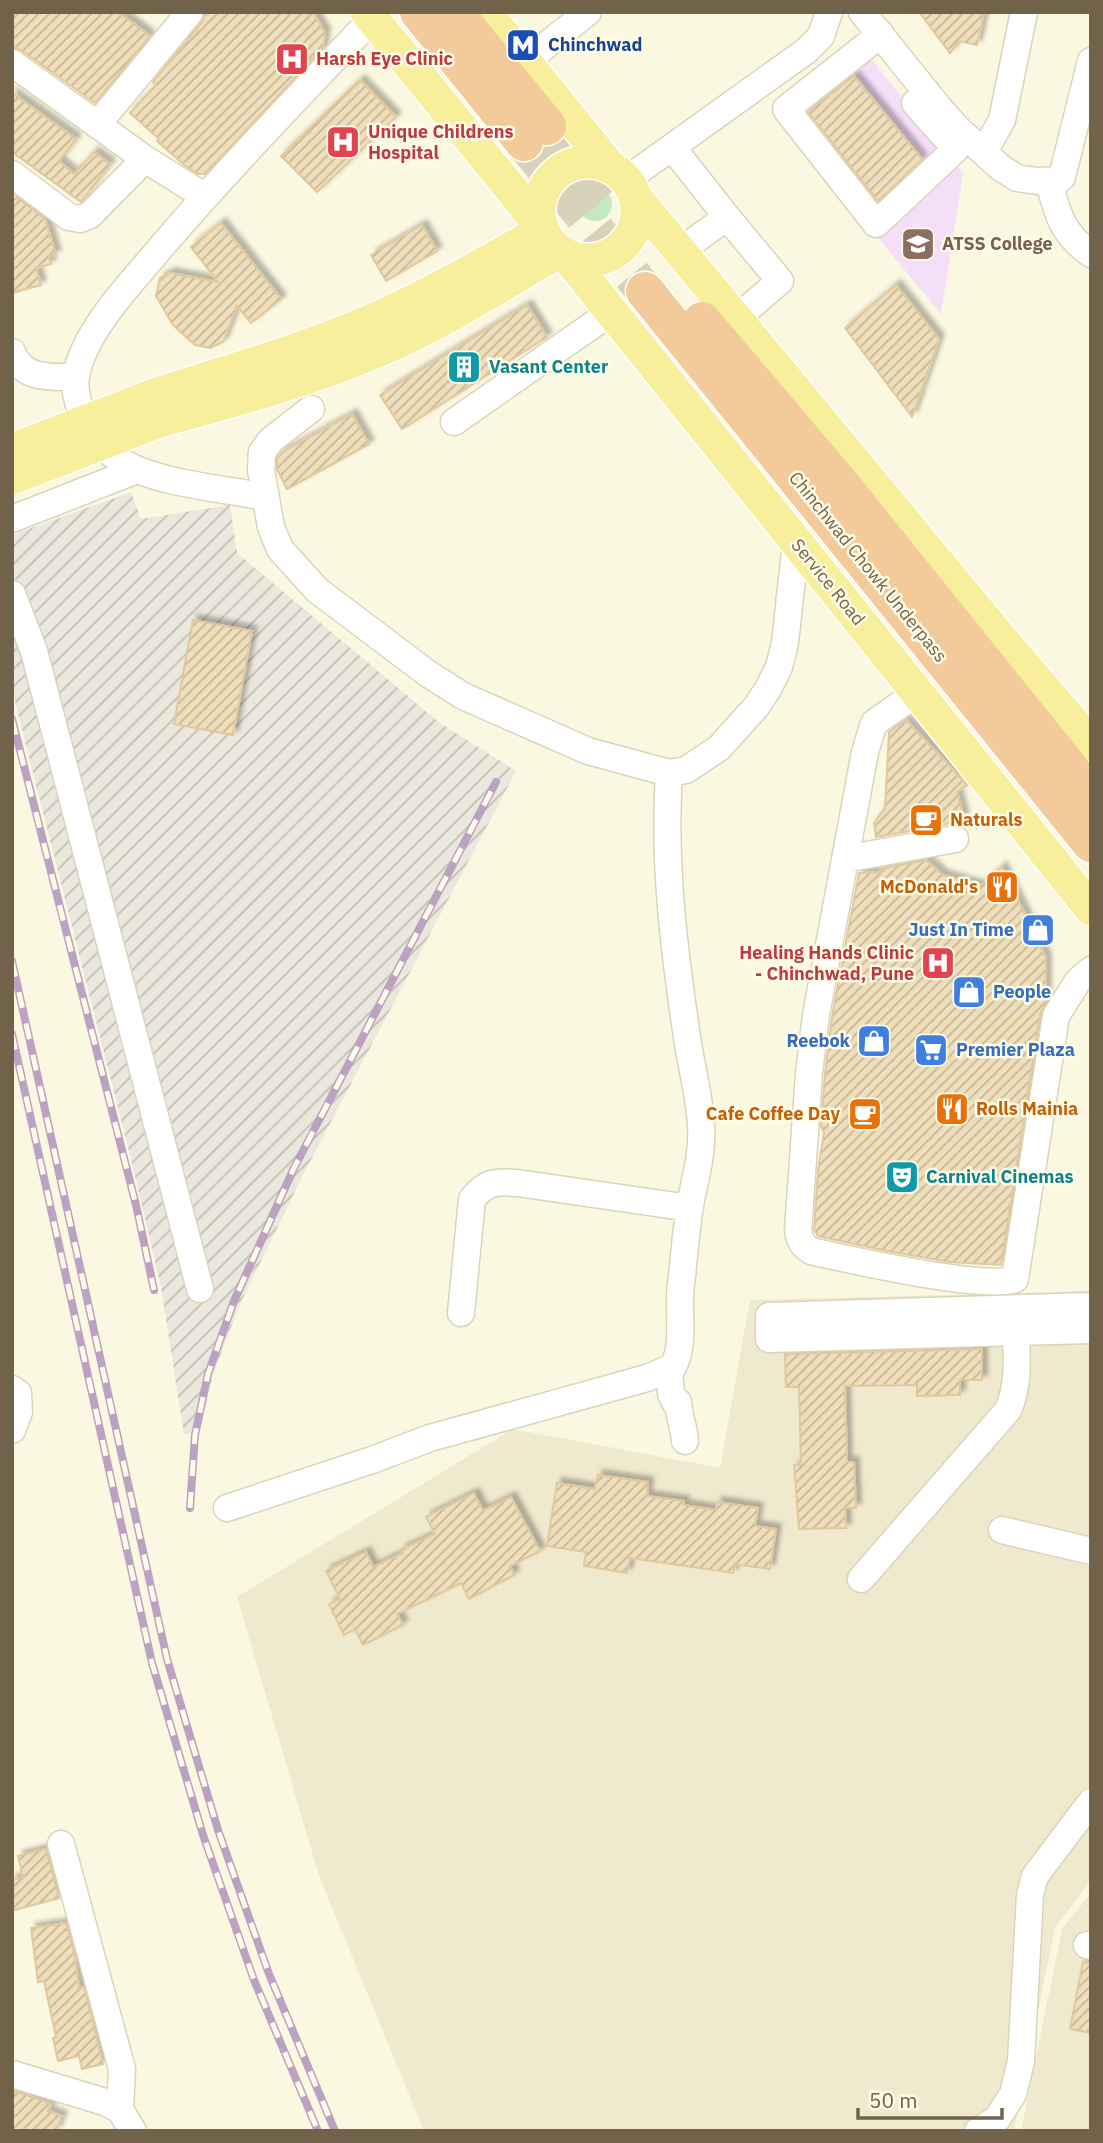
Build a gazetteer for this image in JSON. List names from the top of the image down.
{
  "streets": {
    "highway": ["Chinchwad Chowk Underpass"],
    "main road": ["Service Road"]
  },
  "places": {
    "metro station": ["Chinchwad"],
    "hospital": ["Harsh Eye Clinic", "Unique Childrens Hospital", "Healing Hands Clinic - Chinchwad, Pune"],
    "school or university": ["ATSS College"],
    "building": ["Vasant Center"],
    "cafe": ["Naturals", "Cafe Coffee Day"],
    "restaurant": ["McDonald's", "Rolls Mainia"],
    "shop": ["Just In Time", "People", "Reebok"],
    "supermarket": ["Premier Plaza"],
    "theatre": ["Carnival Cinemas"]
  },
  "scale_bar": "50 m"
}
